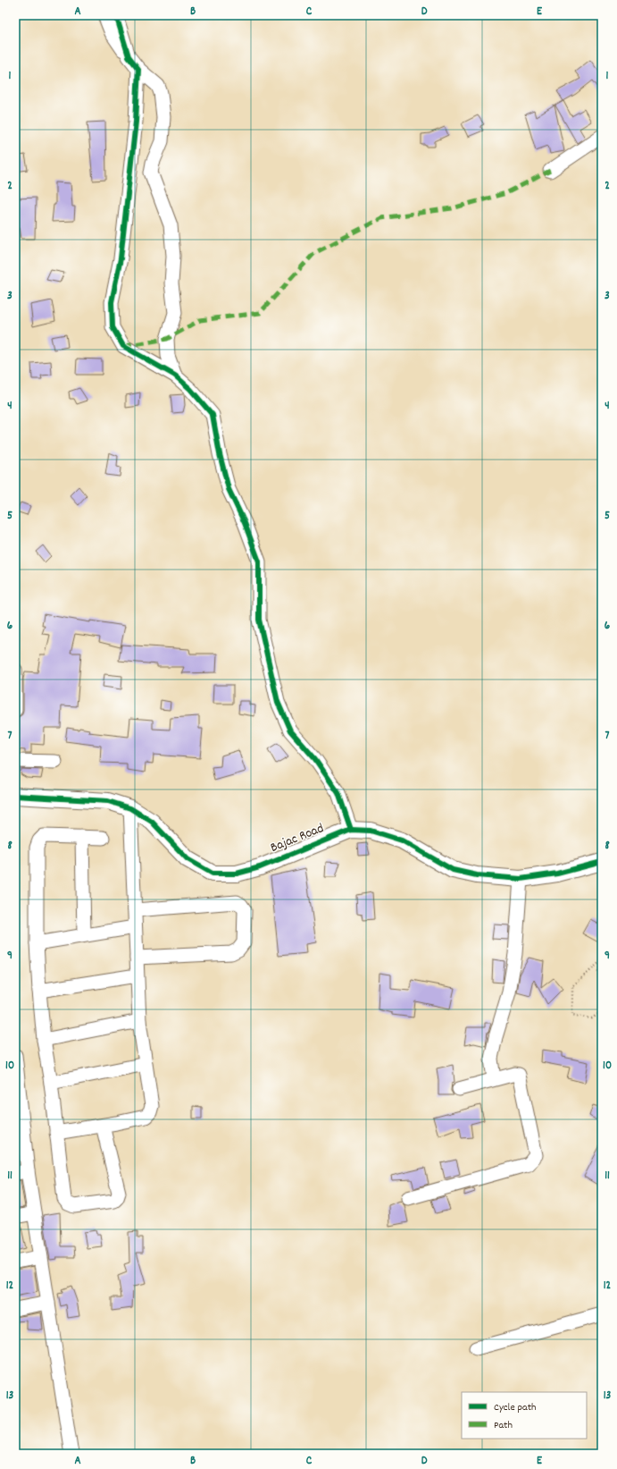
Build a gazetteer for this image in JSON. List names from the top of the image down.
{
  "streets": {
    "street": ["Bajac Road"]
  },
  "legend": ["Cycle path", "Path"],
  "grid": {
    "columns": [
      "A",
      "B",
      "C",
      "D",
      "E"
    ],
    "rows": [
      "1",
      "2",
      "3",
      "4",
      "5",
      "6",
      "7",
      "8",
      "9",
      "10",
      "11",
      "12",
      "13"
    ]
  }
}
